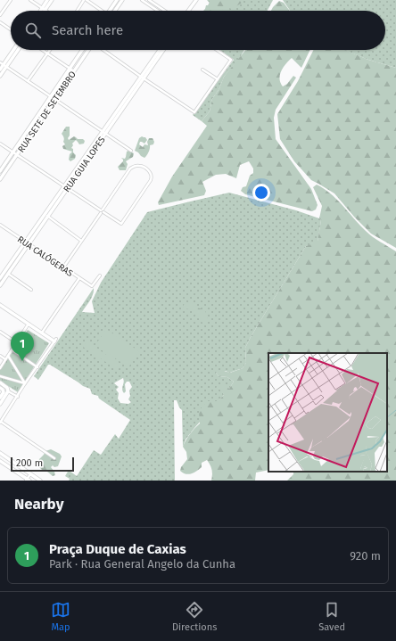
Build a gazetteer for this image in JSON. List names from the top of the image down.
{
  "streets": {
    "main road": ["RUA SETE DE SETEMBRO", "RUA GUIA LOPES"],
    "street": ["RUA CALÓGERAS"]
  },
  "crossings": [
    ["RUA GUIA LOPES", "RUA CALÓGERAS"]
  ],
  "scale_bar": "200 m",
  "page": {
    "search": "Search here",
    "pins": "1",
    "scale": "200 m",
    "heading": "Nearby",
    "list": [
      {
        "mark": "1",
        "name": "Praça Duque de Caxias",
        "note": "Park · Rua General Angelo da Cunha",
        "value": "920 m"
      }
    ],
    "nav": ["Map", "Directions", "Saved"]
  }
}
